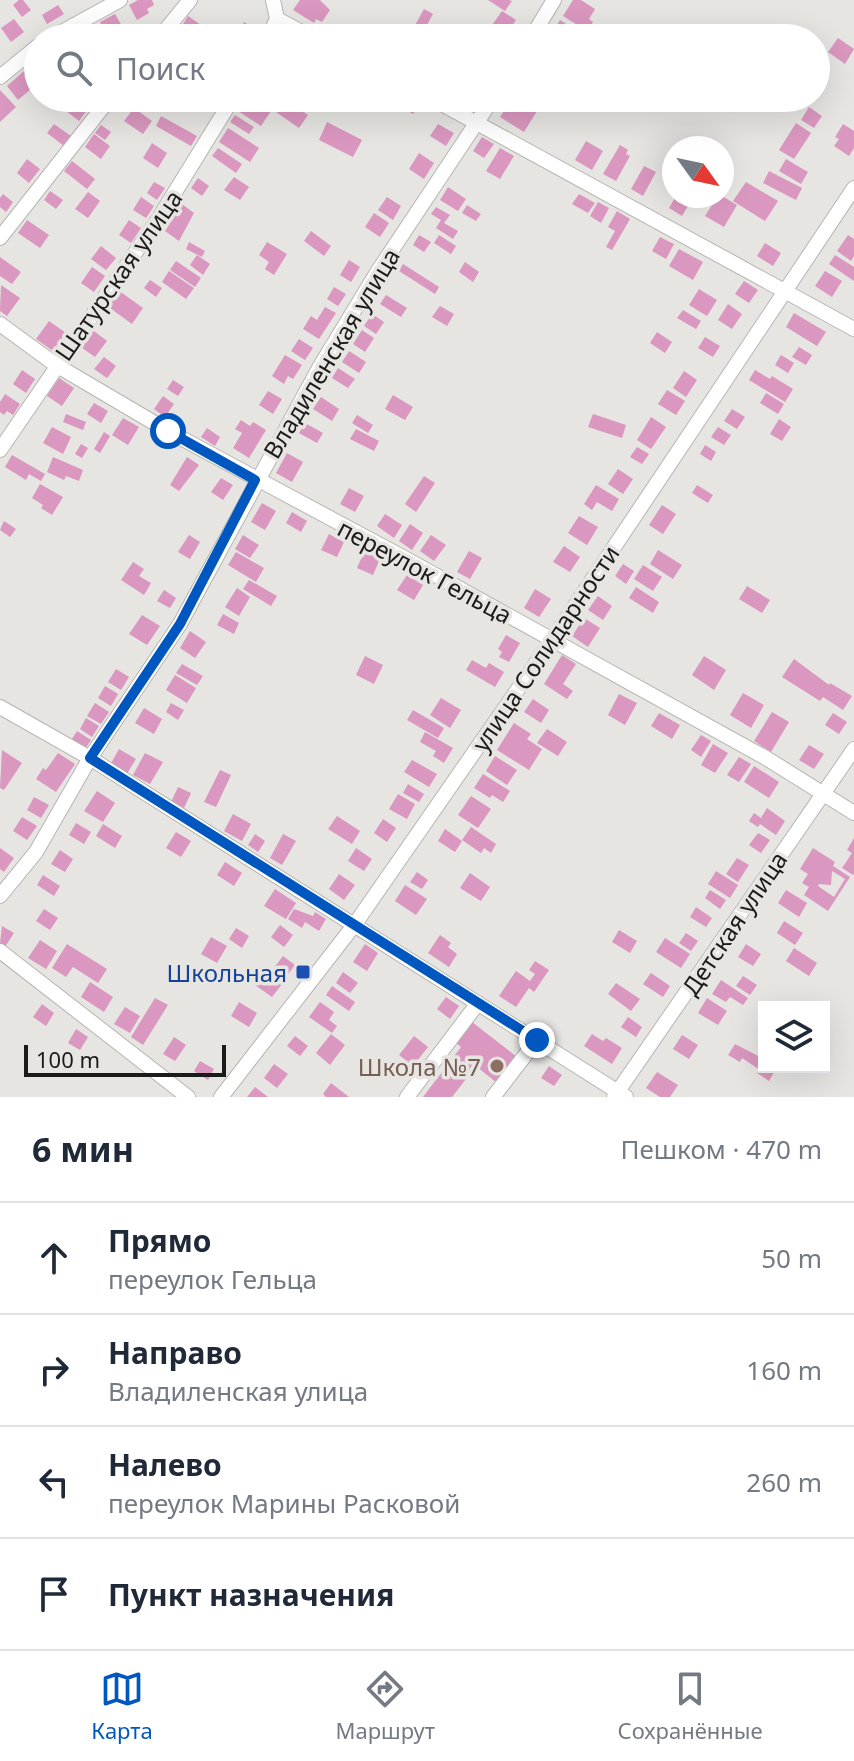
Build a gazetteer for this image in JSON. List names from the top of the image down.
{
  "streets": {
    "street": [
      "Шатурская улица",
      "Владиленская улица",
      "переулок Гельца",
      "улица Солидарности",
      "Детская улица"
    ]
  },
  "crossings": [
    ["Шатурская улица", "переулок Гельца"],
    ["Владиленская улица", "переулок Гельца"],
    ["переулок Гельца", "улица Солидарности"],
    ["переулок Гельца", "Детская улица"]
  ],
  "places": {
    "transit": ["Школьная"],
    "other": ["Школа №7"]
  },
  "scale_bar": "100 m",
  "north": "bottom right",
  "page": {
    "search": "Поиск",
    "scale": "100 m",
    "heading": ["6 мин", "Пешком · 470 m"],
    "list": [
      ["Прямо", "переулок Гельца", "50 m"],
      ["Направо", "Владиленская улица", "160 m"],
      ["Налево", "переулок Марины Расковой", "260 m"],
      "Пункт назначения"
    ],
    "nav": ["Карта", "Маршрут", "Сохранённые"]
  }
}
